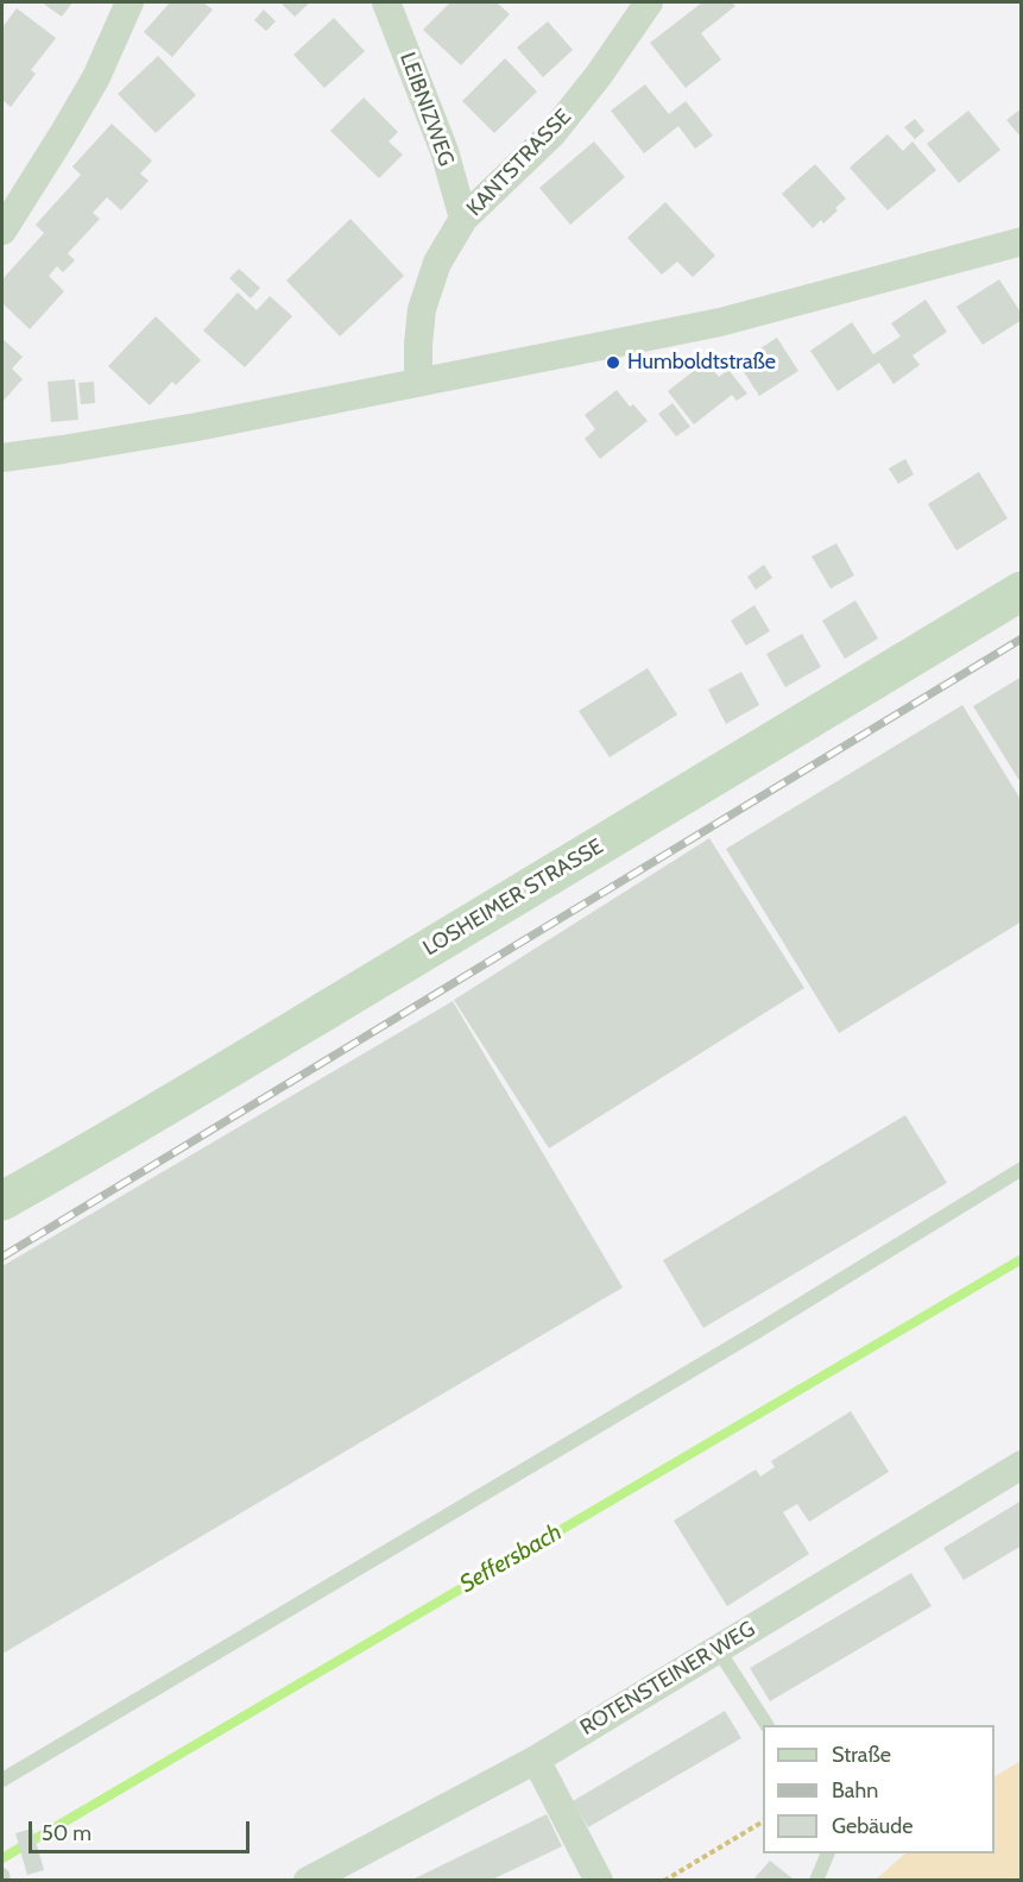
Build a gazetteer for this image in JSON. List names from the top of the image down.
{
  "streets": {
    "main road": ["LOSHEIMER STRASSE"],
    "street": ["LEIBNIZWEG", "KANTSTRASSE", "ROTENSTEINER WEG"]
  },
  "crossings": [
    ["LEIBNIZWEG", "KANTSTRASSE"]
  ],
  "water": ["Seffersbach"],
  "places": ["Humboldtstraße"],
  "legend": ["Straße", "Bahn", "Gebäude"],
  "scale_bar": "50 m"
}
